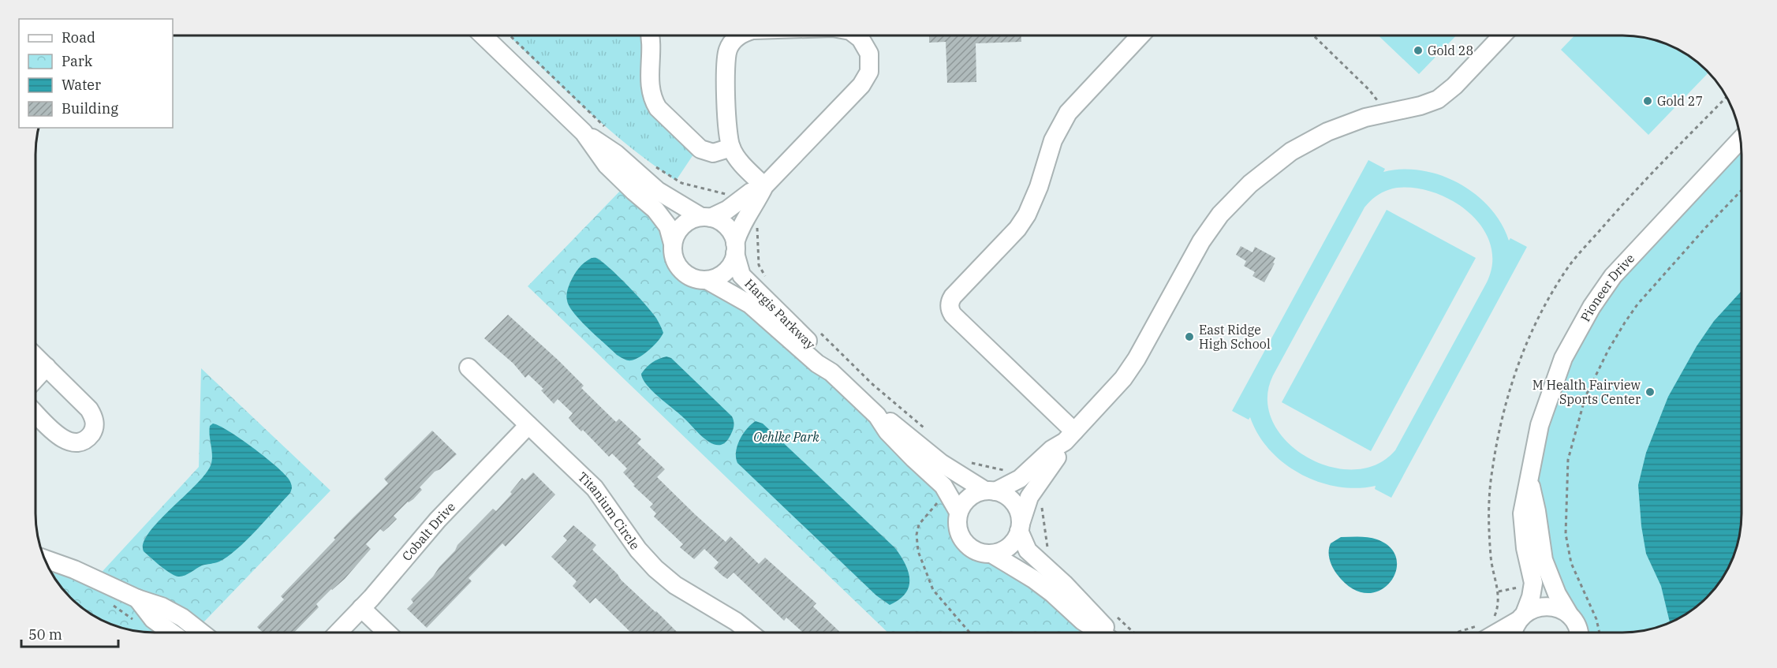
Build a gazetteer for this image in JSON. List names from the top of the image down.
{
  "streets": {
    "street": [
      "Pioneer Drive",
      "Hargis Parkway",
      "Titanium Circle",
      "Cobalt Drive"
    ]
  },
  "crossings": [
    ["Titanium Circle", "Cobalt Drive"]
  ],
  "parks": ["Oehlke Park"],
  "places": [
    "Gold 28",
    "Gold 27",
    "East Ridge High School",
    "M Health Fairview Sports Center"
  ],
  "legend": [
    "Road",
    "Park",
    "Water",
    "Building"
  ],
  "scale_bar": "50 m"
}
